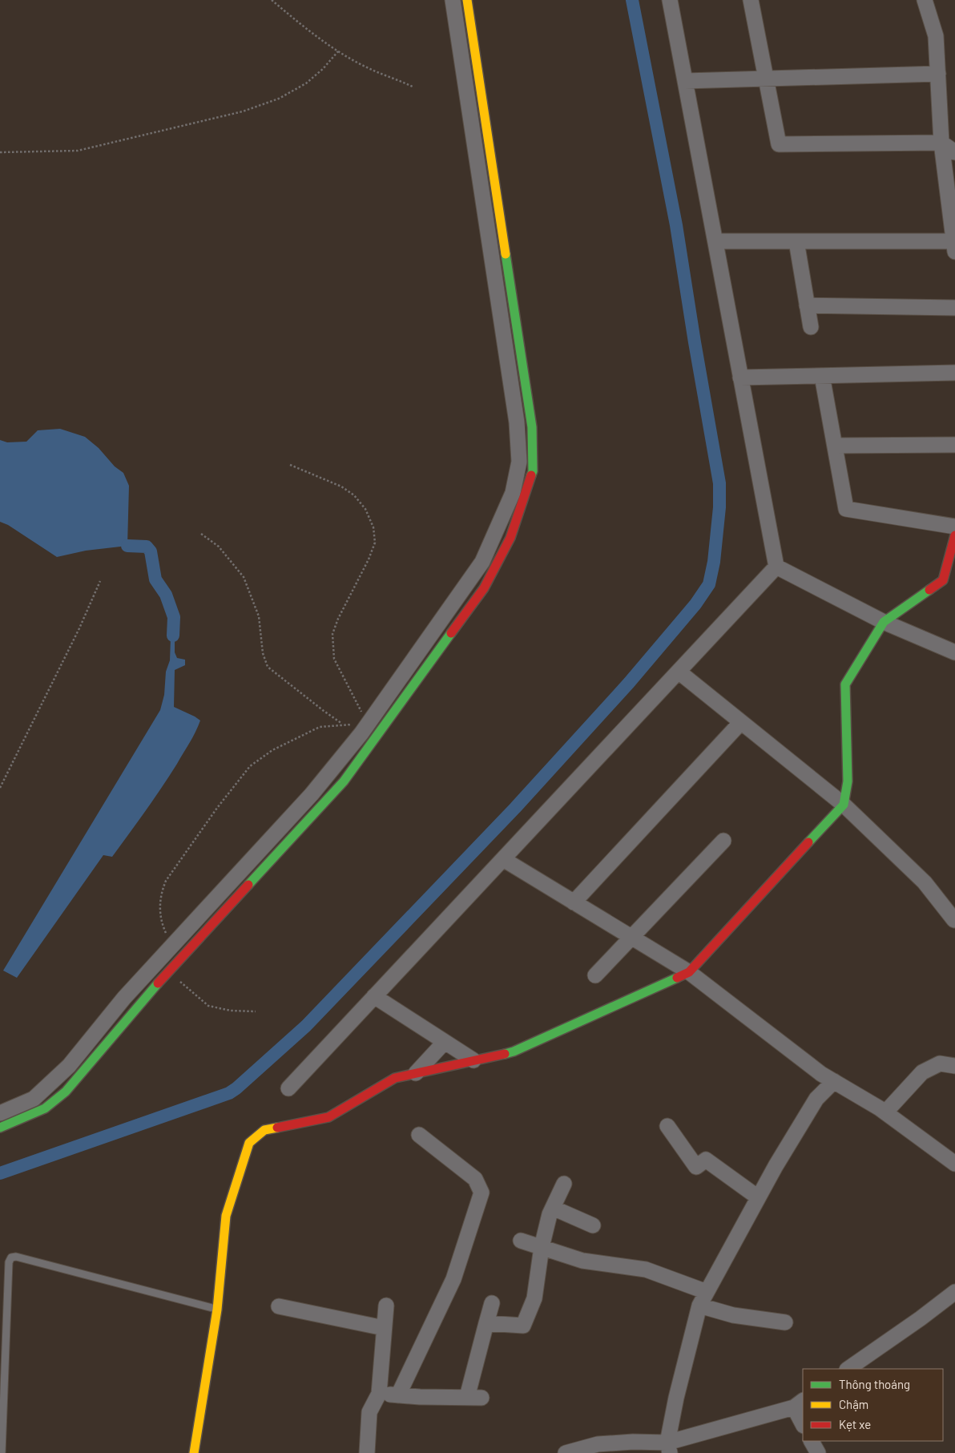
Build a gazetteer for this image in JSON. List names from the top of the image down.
{
  "legend": ["Thông thoáng", "Chậm", "Kẹt xe"]
}
